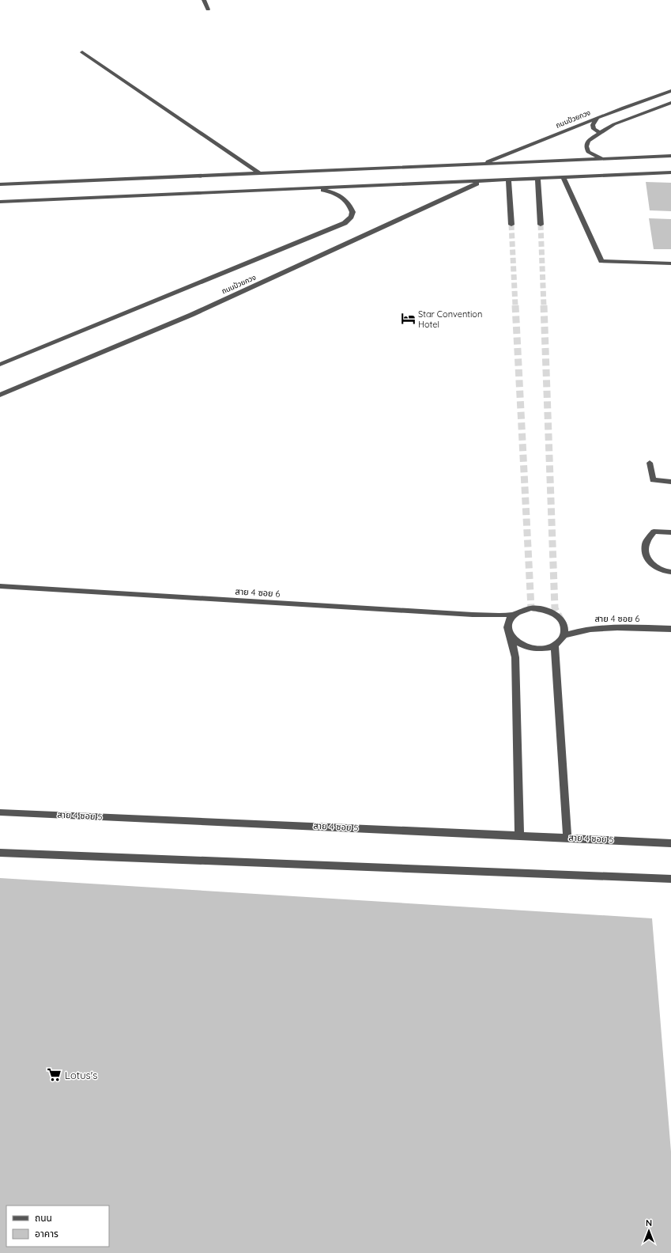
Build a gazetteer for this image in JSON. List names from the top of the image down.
{
  "streets": {
    "street": ["ถนนป้วยกวง", "สาย 4 ซอย 6", "สาย 4 ซอย 5"]
  },
  "places": {
    "hotel": ["Star Convention Hotel"],
    "supermarket": ["Lotus's"]
  },
  "legend": ["ถนน", "อาคาร"],
  "north": "top"
}
